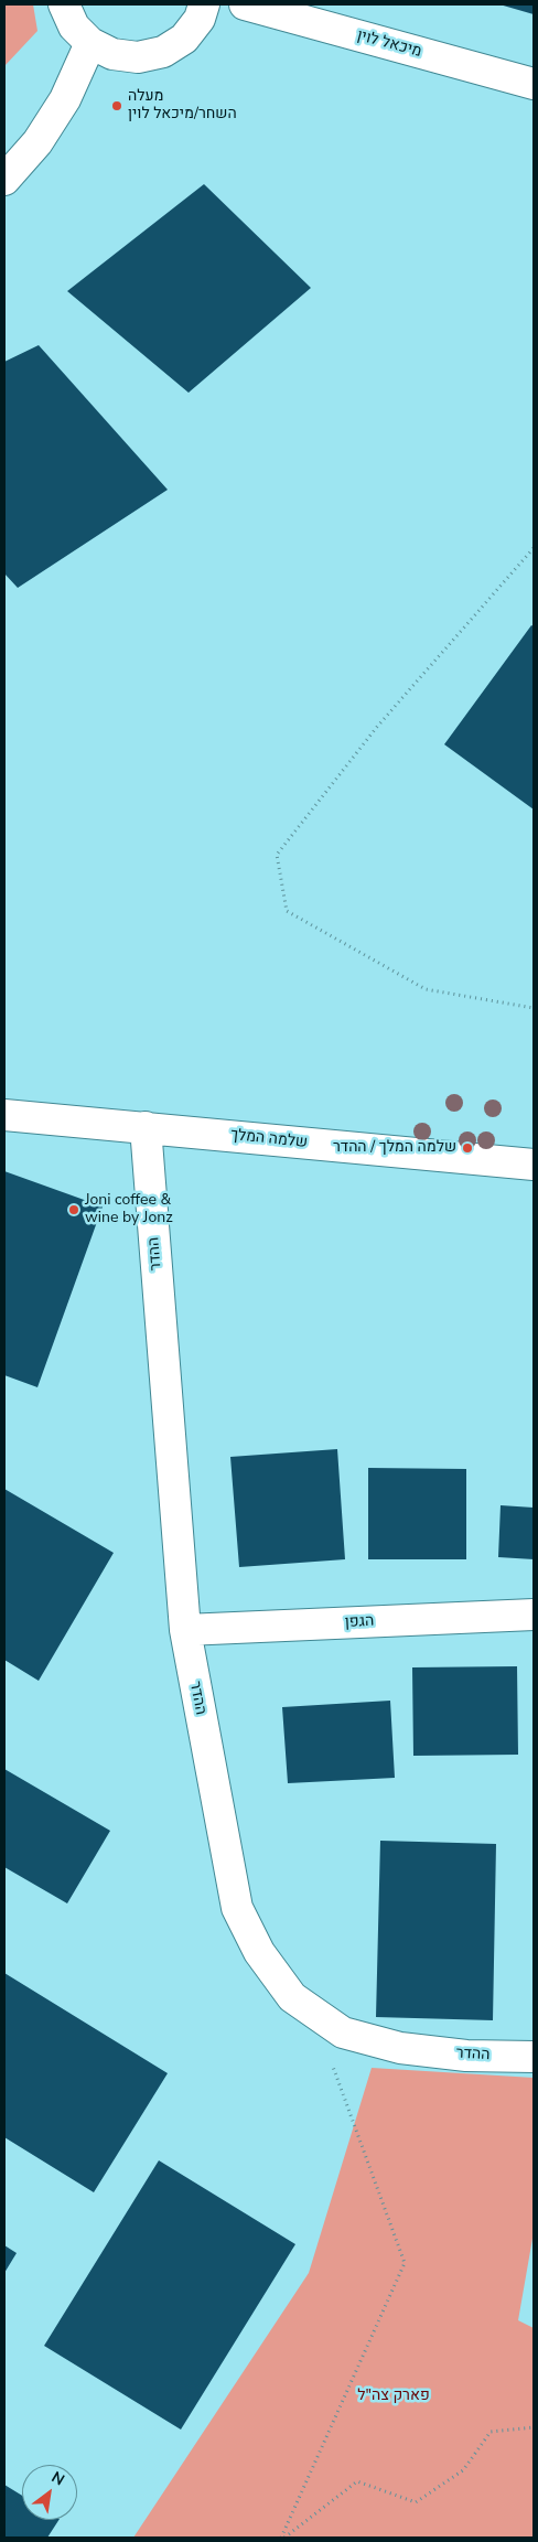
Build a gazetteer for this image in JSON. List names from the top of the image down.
{
  "streets": {
    "street": [
      "מיכאל לוין",
      "שלמה המלך",
      "ההדר",
      "הגפן"
    ]
  },
  "crossings": [
    ["שלמה המלך", "ההדר"],
    ["ההדר", "הגפן"]
  ],
  "parks": ["פארק צה\"ל"],
  "places": ["מעלה השחר/מיכאל לוין", "שלמה המלך / ההדר", "Joni coffee & wine by Jonz"],
  "north": "top right"
}
